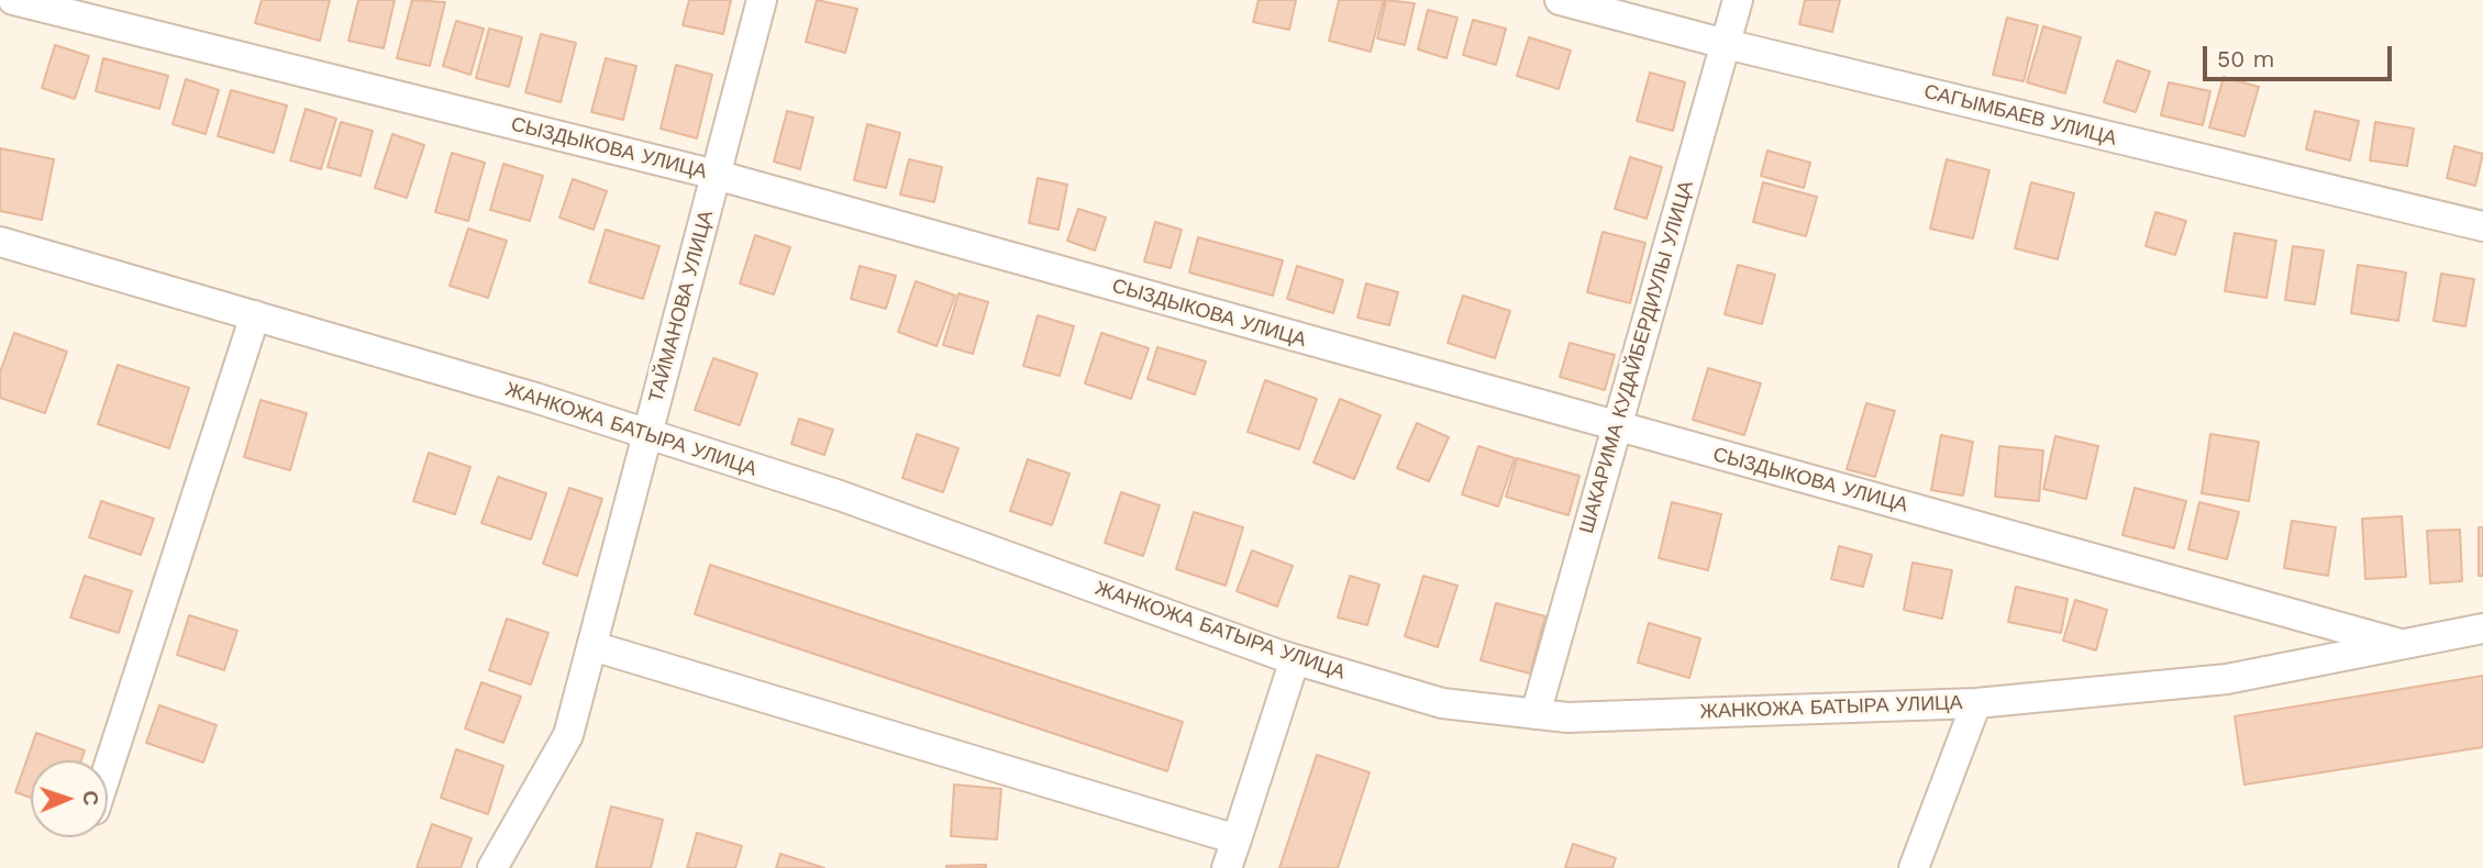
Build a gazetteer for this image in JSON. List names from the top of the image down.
{
  "streets": {
    "street": [
      "САГЫМБАЕВ УЛИЦА",
      "СЫЗДЫКОВА УЛИЦА",
      "ТАЙМАНОВА УЛИЦА",
      "ШАКАРИМА КУДАЙБЕРДИУЛЫ УЛИЦА",
      "ЖАНКОЖА БАТЫРА УЛИЦА"
    ]
  },
  "crossings": [
    ["САГЫМБАЕВ УЛИЦА", "ШАКАРИМА КУДАЙБЕРДИУЛЫ УЛИЦА"],
    ["СЫЗДЫКОВА УЛИЦА", "ТАЙМАНОВА УЛИЦА"],
    ["СЫЗДЫКОВА УЛИЦА", "ШАКАРИМА КУДАЙБЕРДИУЛЫ УЛИЦА"],
    ["СЫЗДЫКОВА УЛИЦА", "ЖАНКОЖА БАТЫРА УЛИЦА"],
    ["ТАЙМАНОВА УЛИЦА", "ЖАНКОЖА БАТЫРА УЛИЦА"],
    ["ШАКАРИМА КУДАЙБЕРДИУЛЫ УЛИЦА", "ЖАНКОЖА БАТЫРА УЛИЦА"]
  ],
  "scale_bar": "50 m",
  "north": "right"
}
